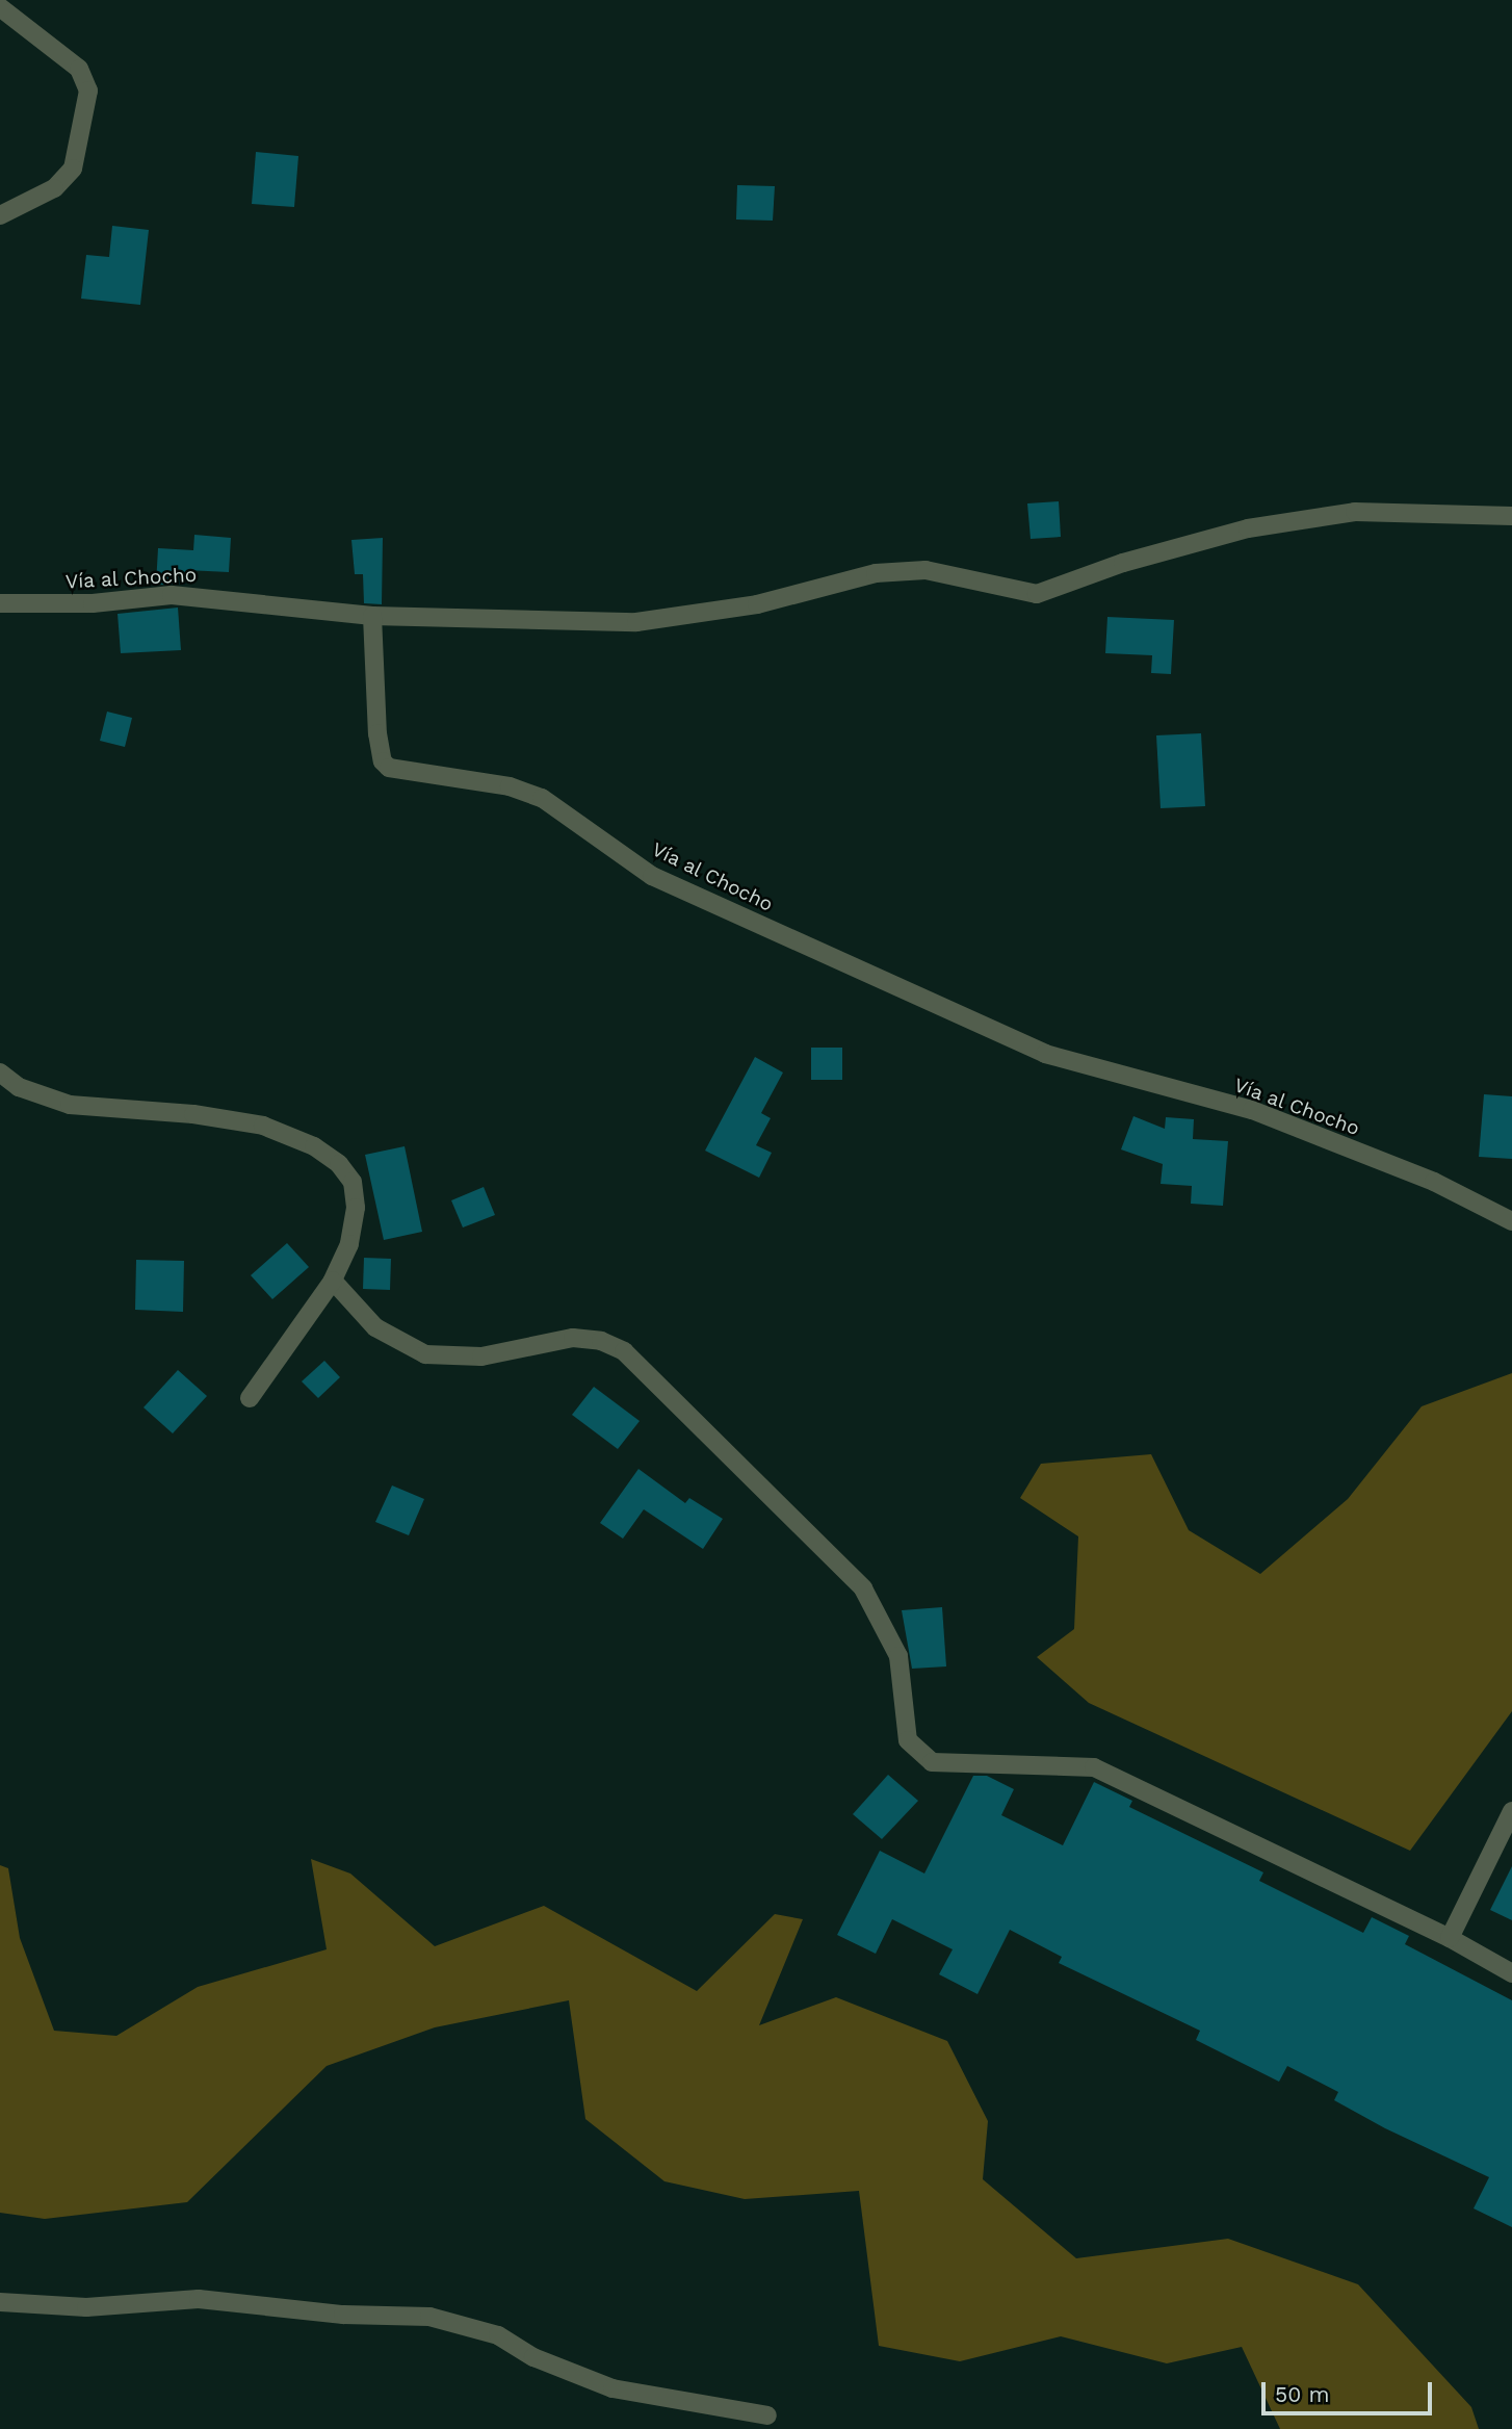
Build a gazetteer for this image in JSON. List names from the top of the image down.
{
  "streets": {
    "street": ["Vía al Chocho"]
  },
  "scale_bar": "50 m"
}
